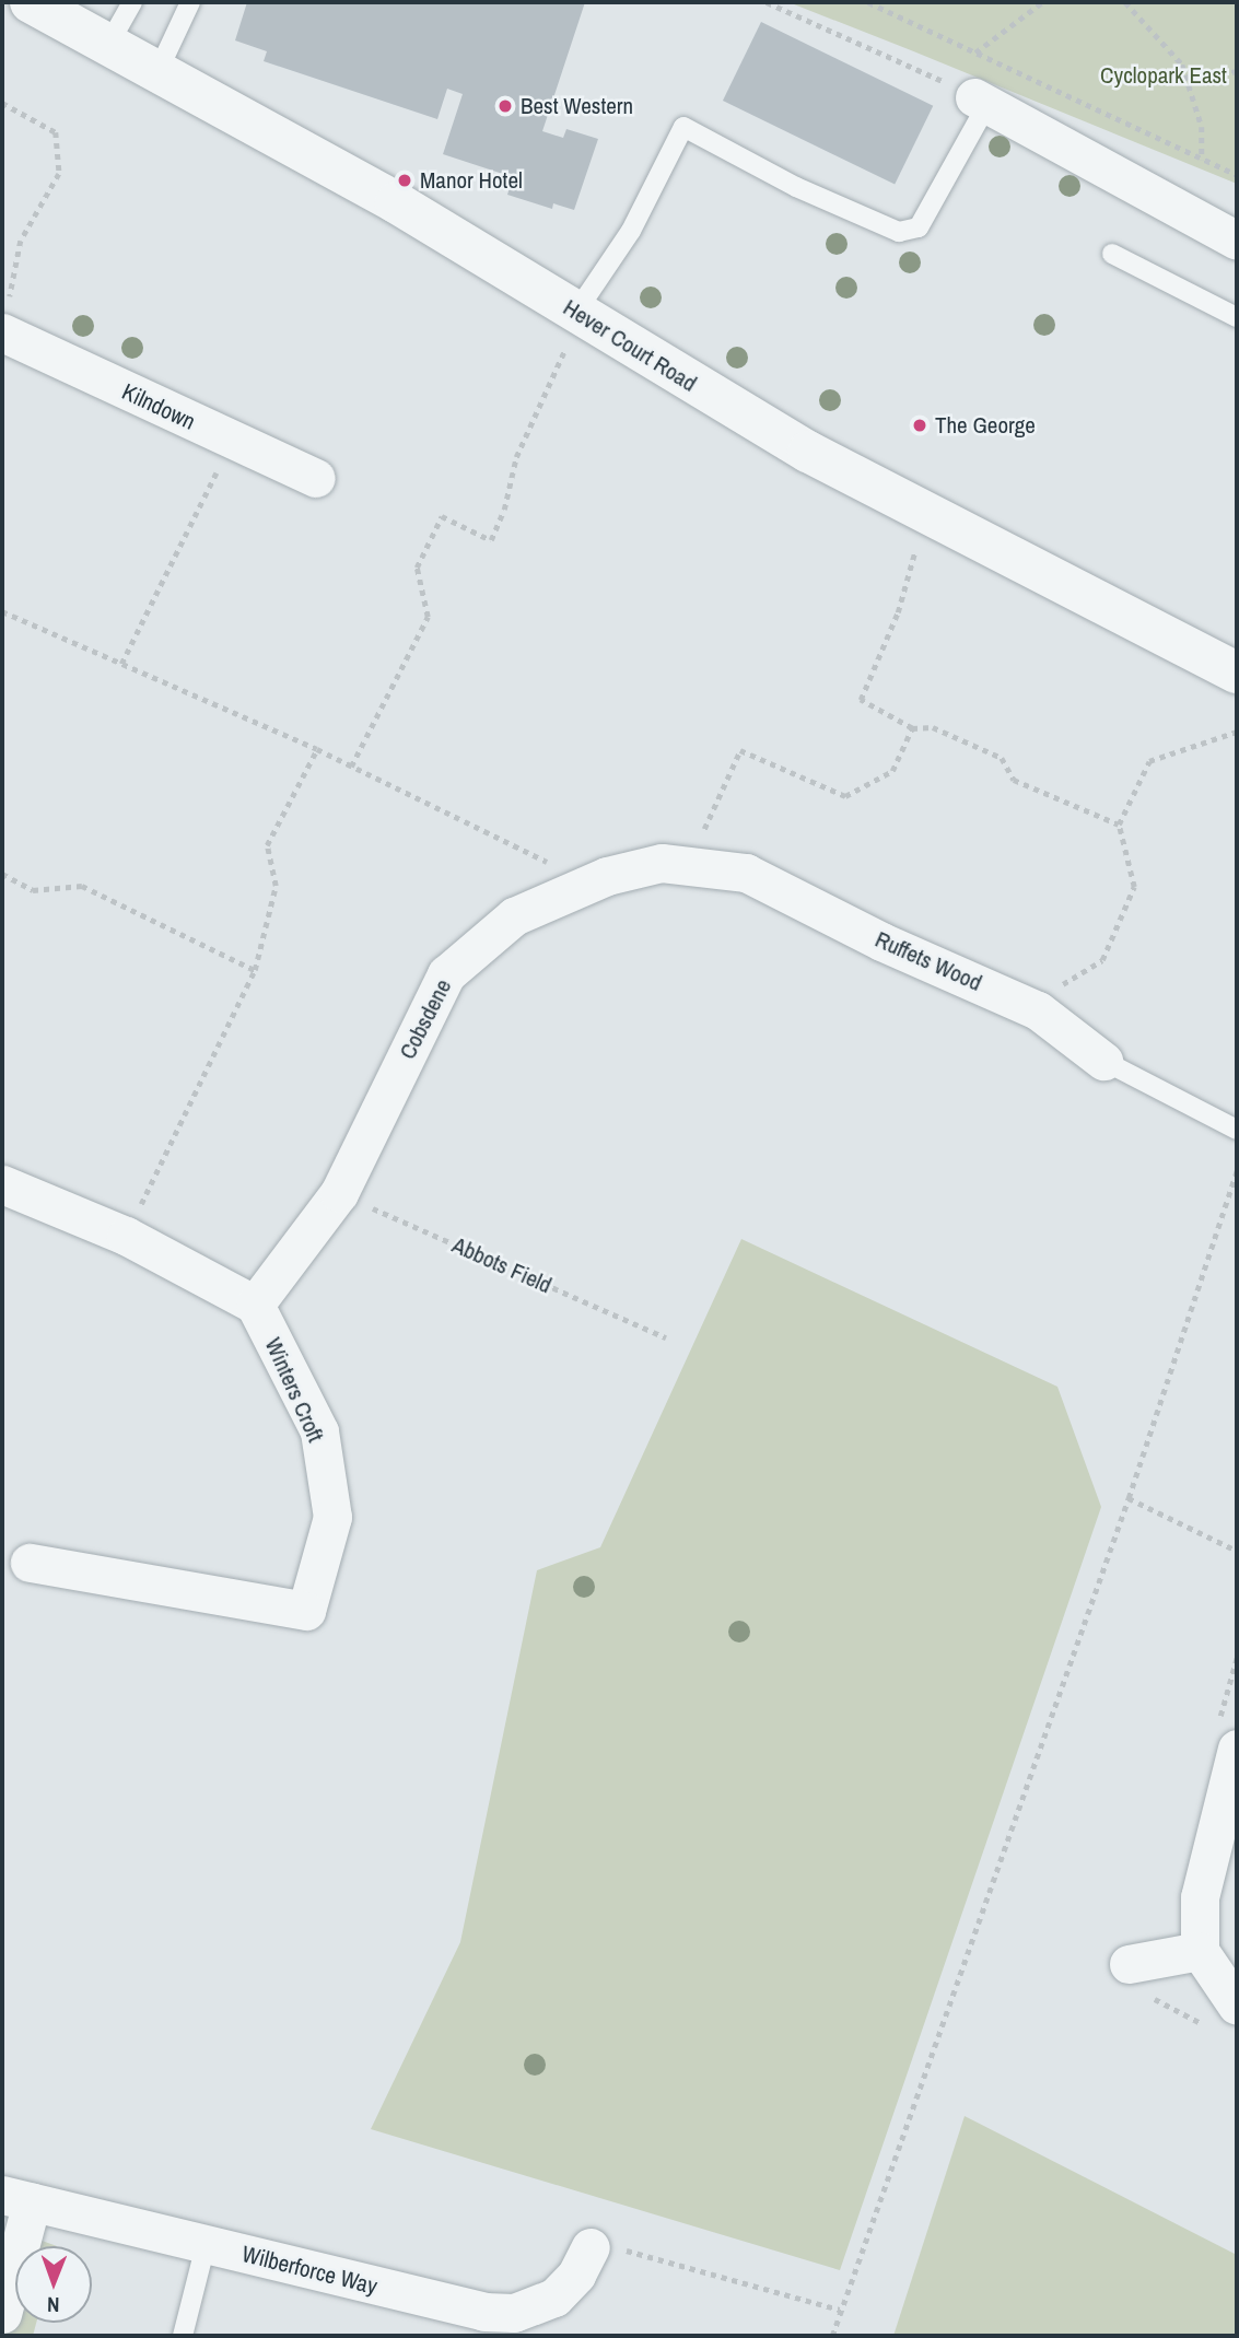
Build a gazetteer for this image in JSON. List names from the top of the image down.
{
  "streets": {
    "street": [
      "Hever Court Road",
      "Kilndown",
      "Ruffets Wood",
      "Cobsdene",
      "Winters Croft",
      "Wilberforce Way"
    ],
    "path": ["Abbots Field"]
  },
  "crossings": [
    ["Ruffets Wood", "Cobsdene"],
    ["Cobsdene", "Abbots Field"],
    ["Cobsdene", "Winters Croft"]
  ],
  "parks": ["Cyclopark East"],
  "places": ["Best Western", "Manor Hotel", "The George"],
  "north": "bottom"
}
